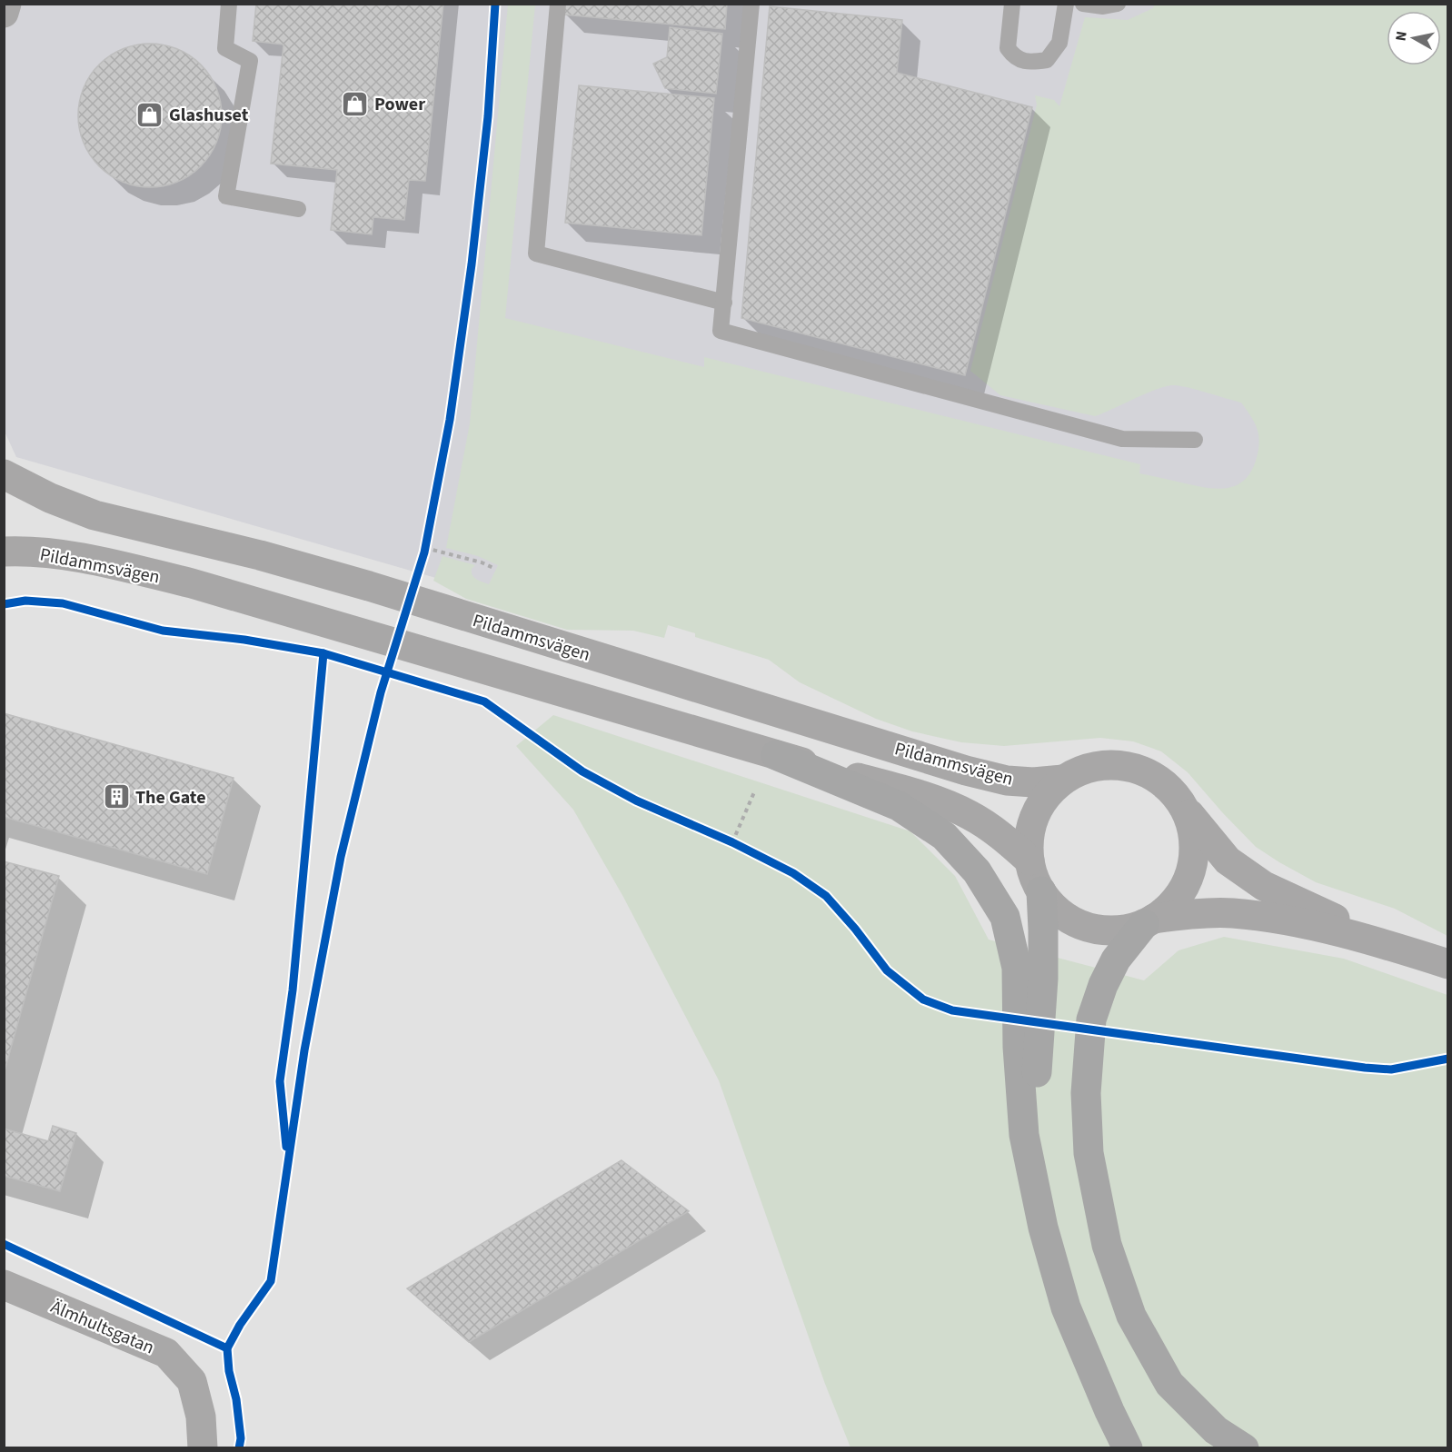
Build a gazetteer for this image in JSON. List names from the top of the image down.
{
  "streets": {
    "main road": ["Pildammsvägen"],
    "street": ["Älmhultsgatan"]
  },
  "places": {
    "shop": ["Power", "Glashuset"],
    "building": ["The Gate"]
  },
  "north": "left"
}
